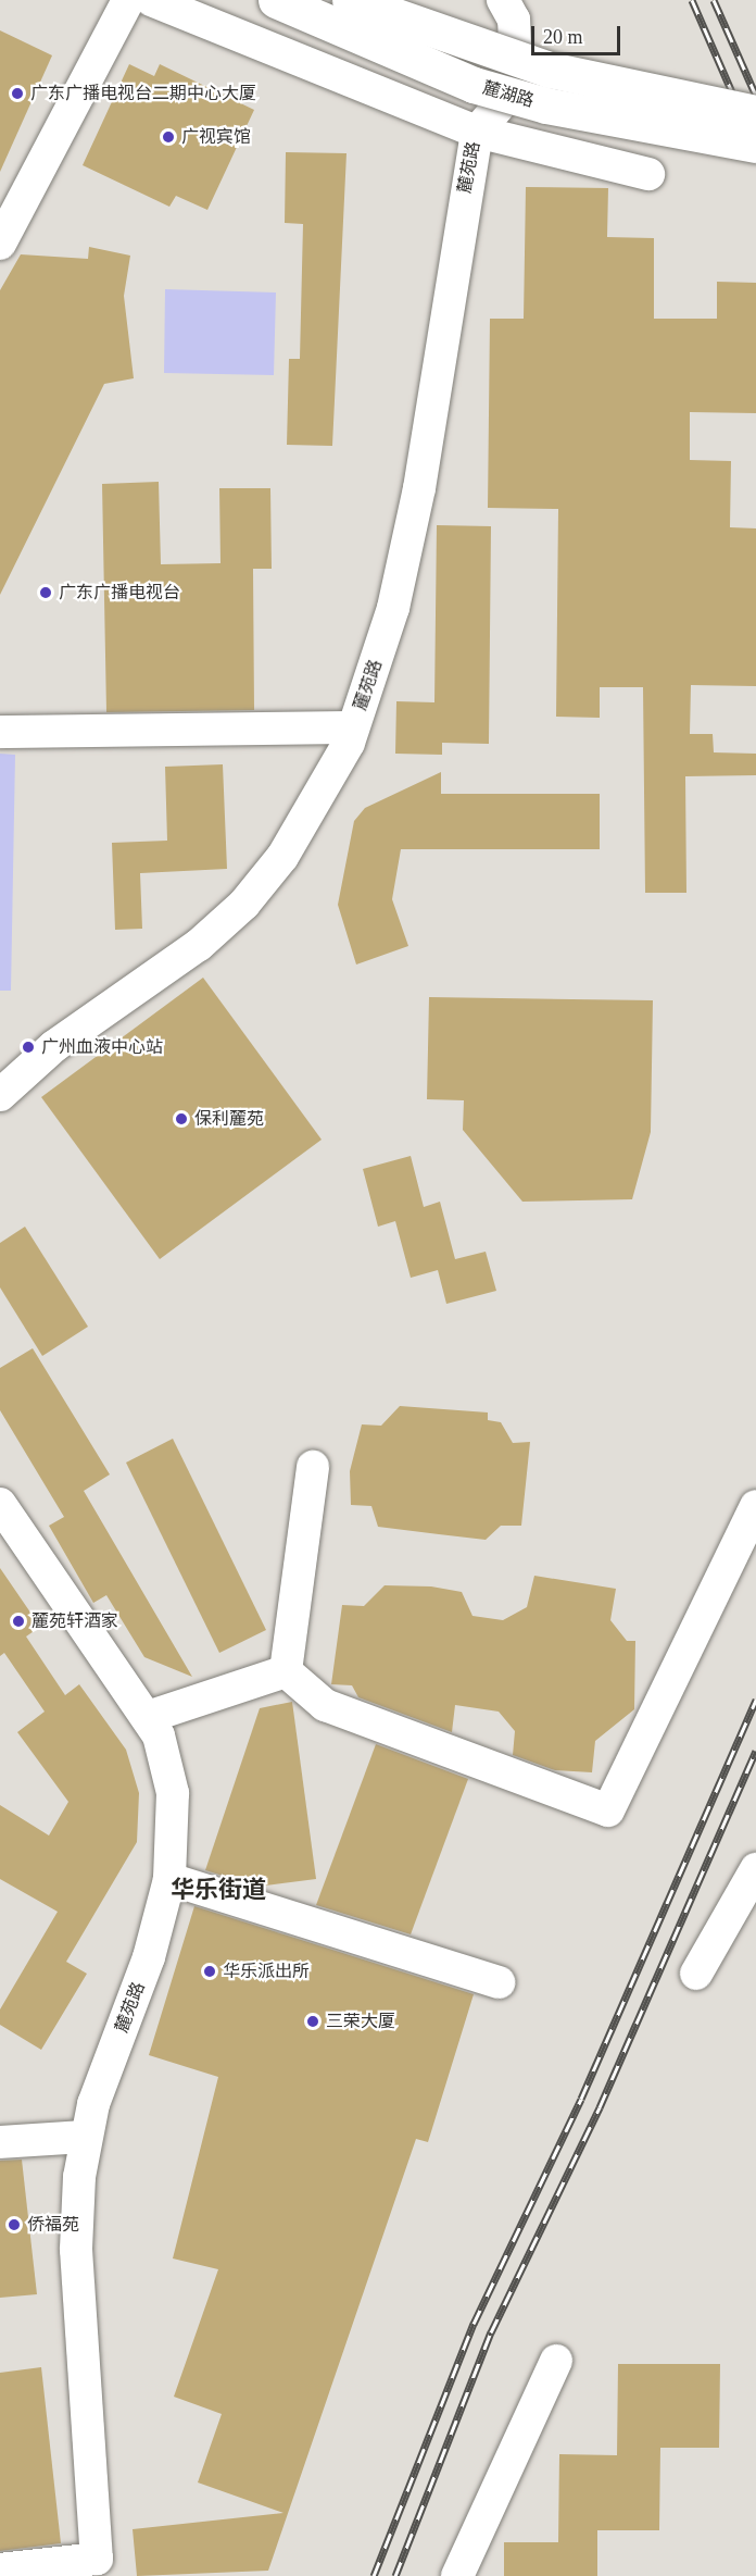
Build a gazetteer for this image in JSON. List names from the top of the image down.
{
  "streets": {
    "main road": ["麓湖路"],
    "street": ["麓苑路"]
  },
  "districts": ["华乐街道"],
  "places": [
    "广东广播电视台二期中心大厦",
    "广视宾馆",
    "广东广播电视台",
    "广州血液中心站",
    "保利麓苑",
    "麓苑轩酒家",
    "华乐派出所",
    "三荣大厦",
    "侨福苑"
  ],
  "scale_bar": "20 m"
}
